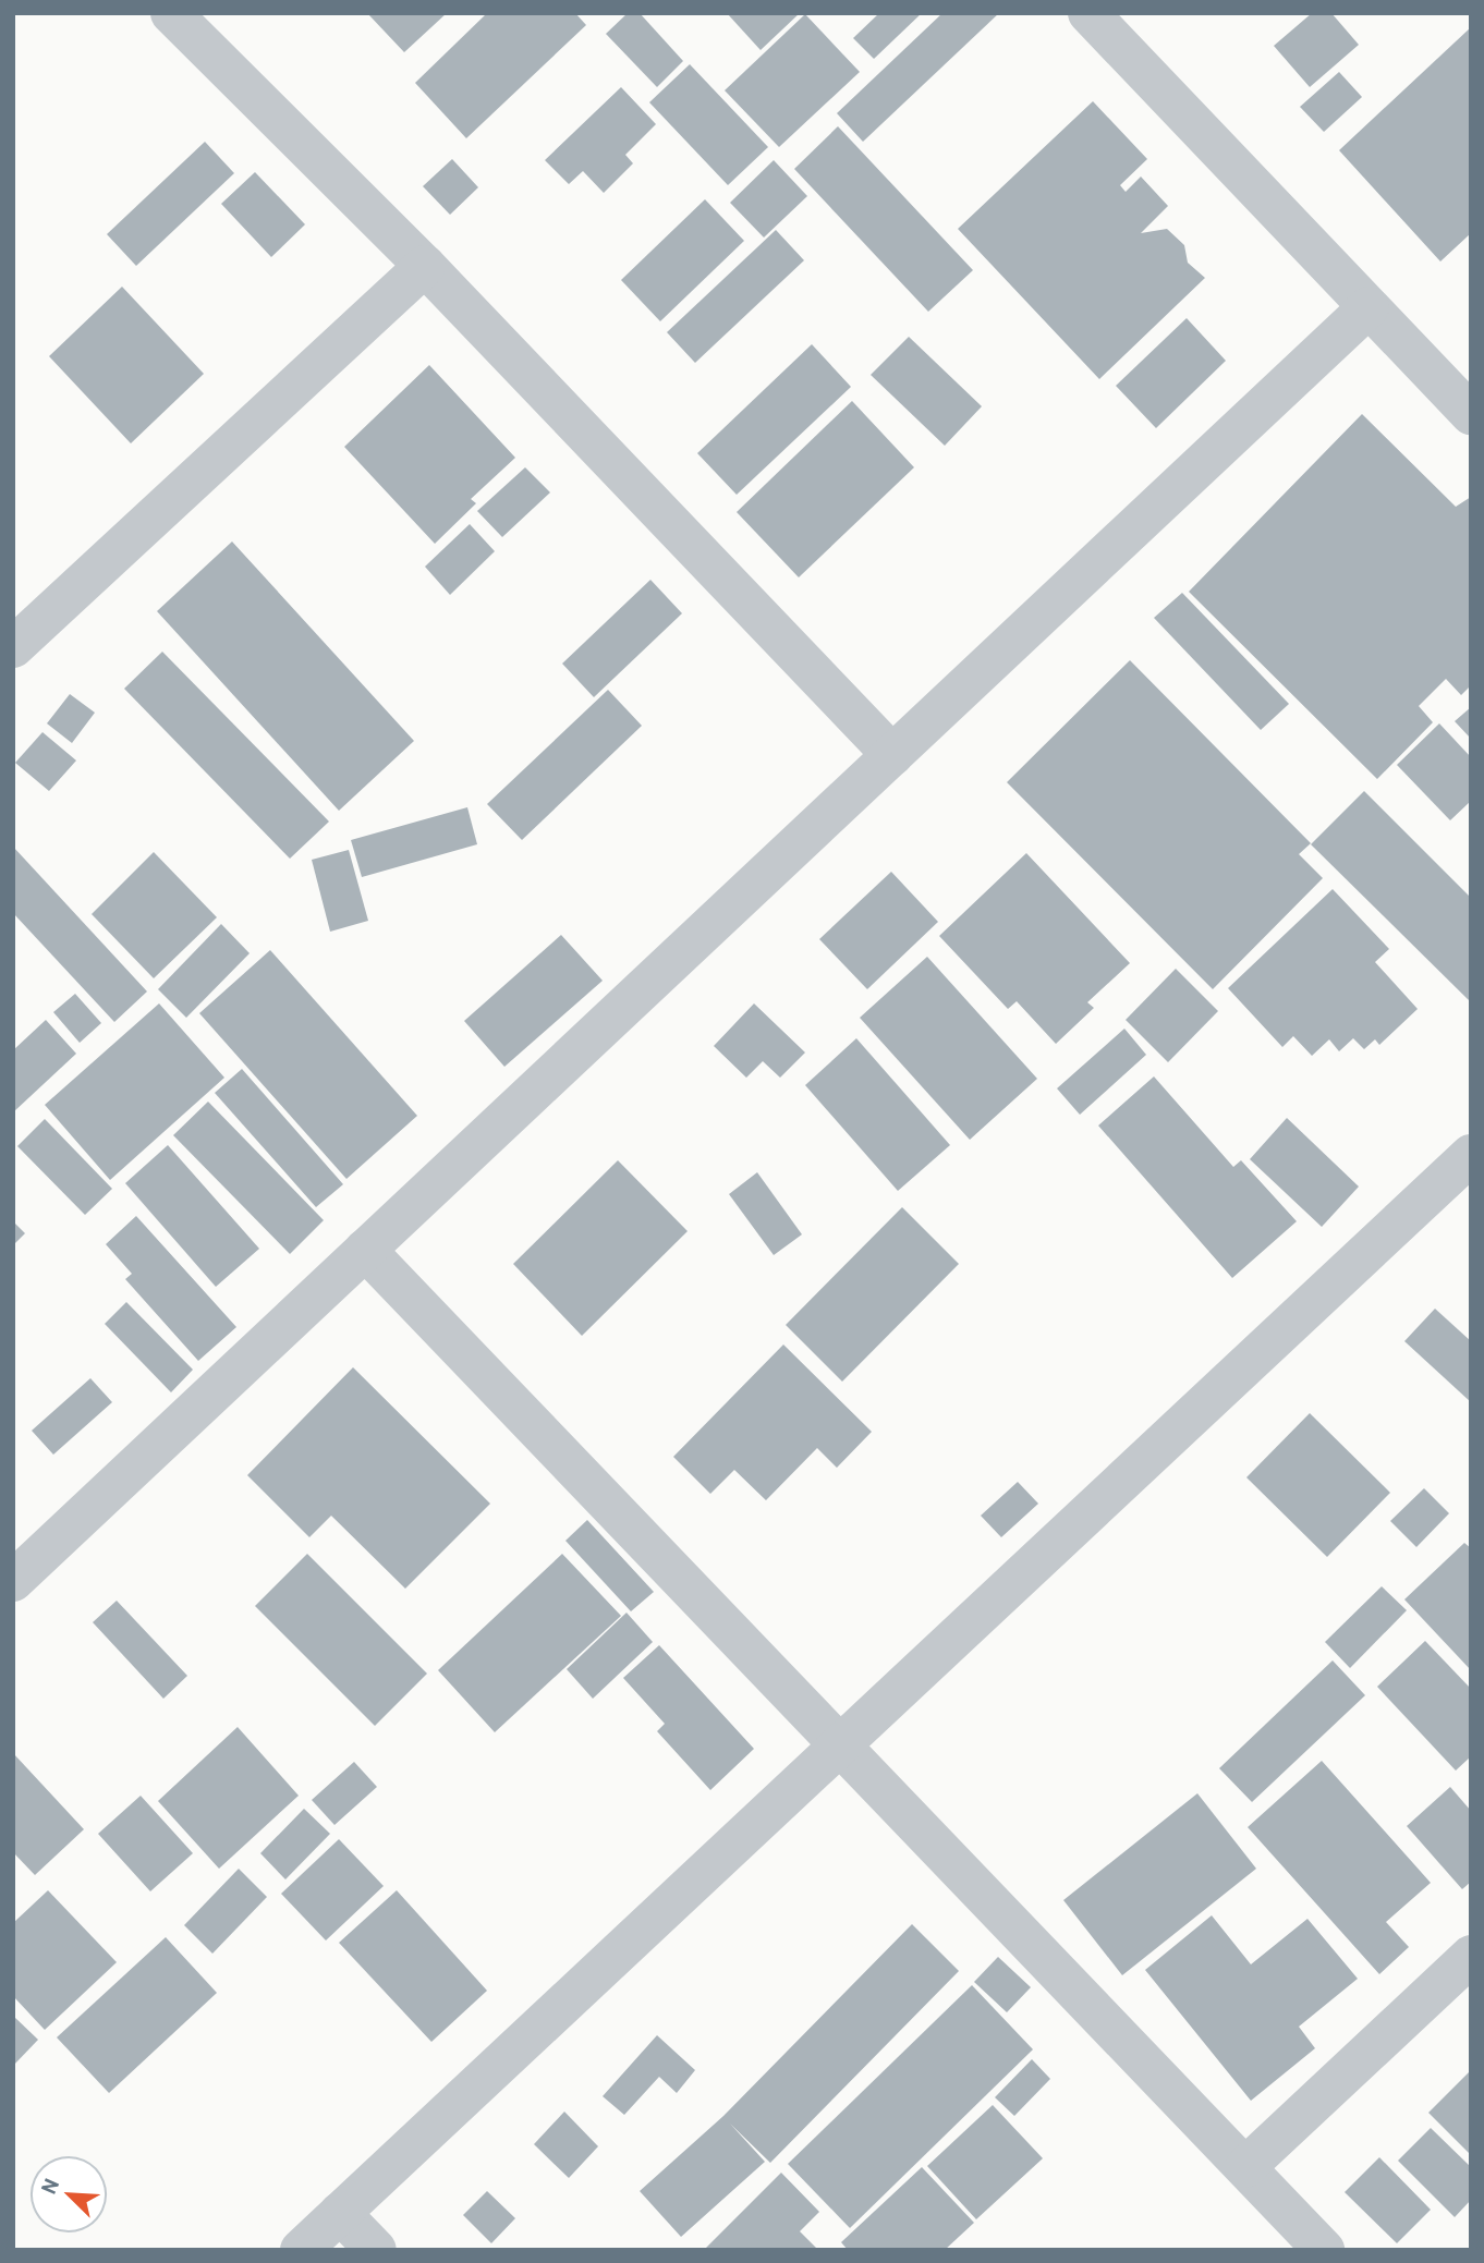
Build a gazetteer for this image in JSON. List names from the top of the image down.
{
  "north": "top left"
}
